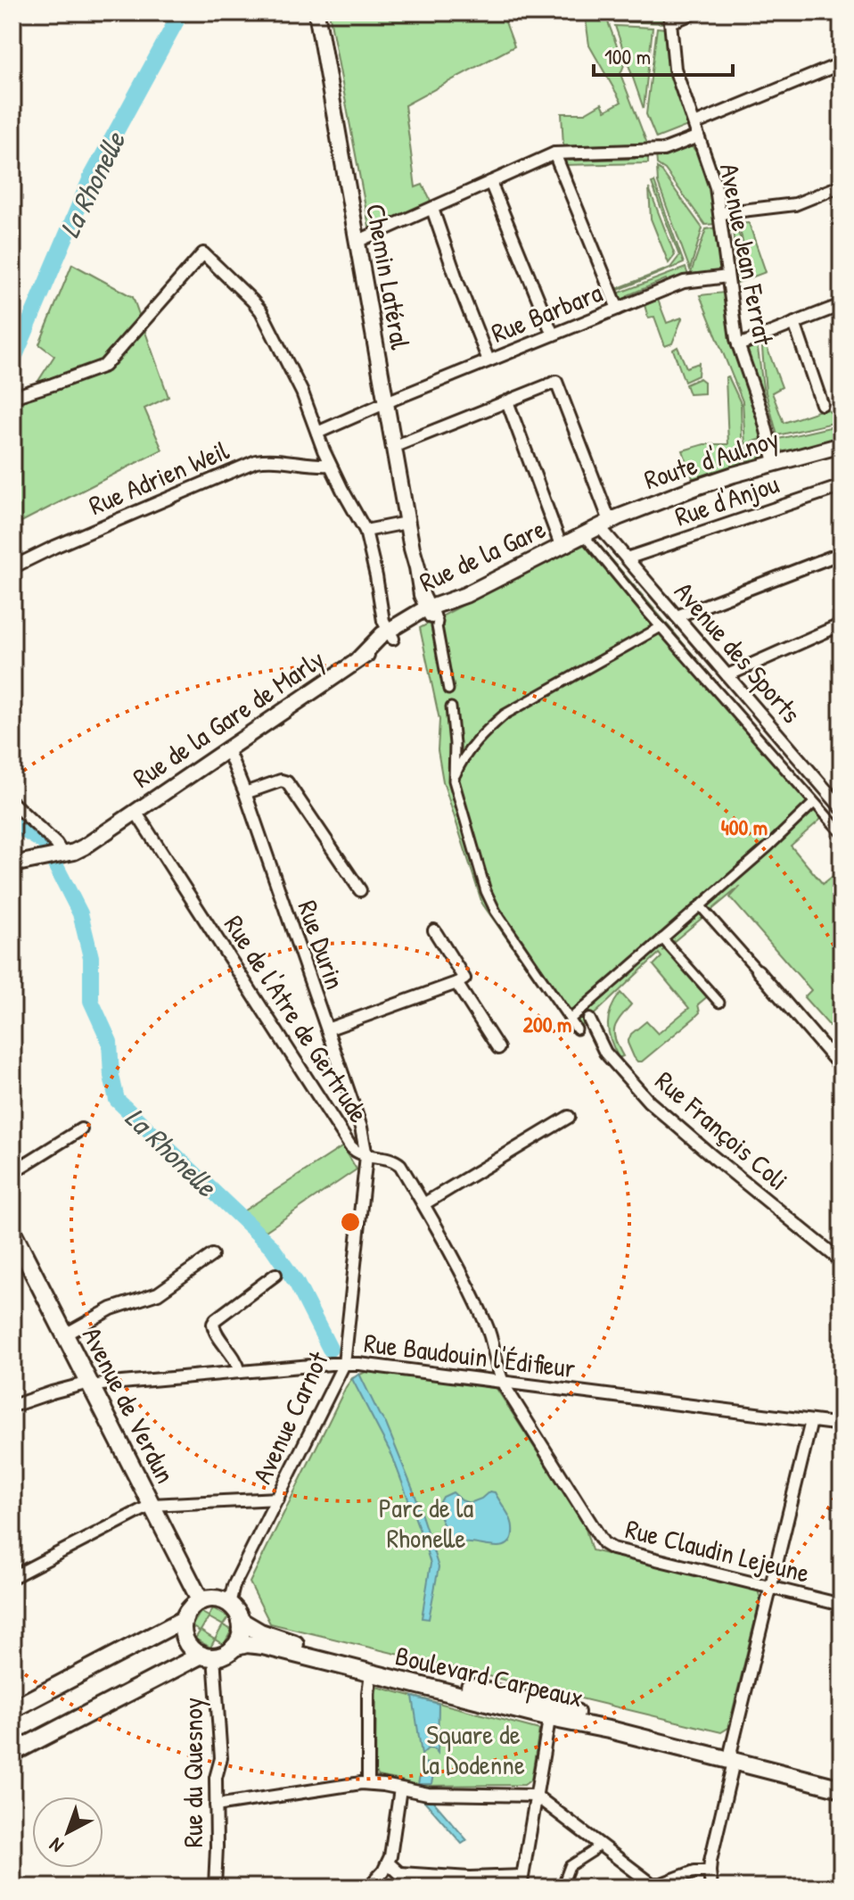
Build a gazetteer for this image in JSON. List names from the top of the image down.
{
  "streets": {
    "main road": ["Avenue de Verdun", "Boulevard Carpeaux"],
    "street": [
      "Avenue Jean Ferrat",
      "Chemin Latéral",
      "Rue Barbara",
      "Route d'Aulnoy",
      "Rue Adrien Weil",
      "Rue d'Anjou",
      "Rue de la Gare",
      "Avenue des Sports",
      "Rue de la Gare de Marly",
      "Rue Durin",
      "Rue de l'Atre de Gertrude",
      "Rue François Coli",
      "Rue Baudouin l'Édifieur",
      "Avenue Carnot",
      "Rue Claudin Lejeune",
      "Rue du Quesnoy"
    ]
  },
  "crossings": [
    ["Avenue Jean Ferrat", "Rue Barbara"],
    ["Avenue Jean Ferrat", "Route d'Aulnoy"],
    ["Chemin Latéral", "Rue Barbara"],
    ["Chemin Latéral", "Rue de la Gare"],
    ["Rue Barbara", "Rue de la Gare"],
    ["Route d'Aulnoy", "Rue de la Gare"],
    ["Route d'Aulnoy", "Avenue des Sports"],
    ["Rue Adrien Weil", "Rue de la Gare"],
    ["Rue d'Anjou", "Avenue des Sports"],
    ["Rue de la Gare", "Avenue des Sports"],
    ["Rue de la Gare", "Rue de la Gare de Marly"],
    ["Rue de la Gare de Marly", "Rue Durin"],
    ["Rue de la Gare de Marly", "Rue de l'Atre de Gertrude"],
    ["Rue Durin", "Rue de l'Atre de Gertrude"],
    ["Rue Durin", "Avenue Carnot"],
    ["Rue de l'Atre de Gertrude", "Rue Baudouin l'Édifieur"],
    ["Rue de l'Atre de Gertrude", "Avenue Carnot"],
    ["Rue de l'Atre de Gertrude", "Rue Claudin Lejeune"],
    ["Rue Baudouin l'Édifieur", "Avenue de Verdun"],
    ["Rue Baudouin l'Édifieur", "Avenue Carnot"],
    ["Rue Baudouin l'Édifieur", "Rue Claudin Lejeune"],
    ["Avenue de Verdun", "Avenue Carnot"],
    ["Avenue de Verdun", "Boulevard Carpeaux"],
    ["Avenue de Verdun", "Rue du Quesnoy"],
    ["Avenue Carnot", "Boulevard Carpeaux"],
    ["Avenue Carnot", "Rue du Quesnoy"],
    ["Boulevard Carpeaux", "Rue du Quesnoy"]
  ],
  "water": ["La Rhonelle"],
  "parks": ["Parc de la Rhonelle", "Square de la Dodenne"],
  "scale_bar": "100 m",
  "north": "bottom left",
  "rings": ["400 m", "200 m"]
}
